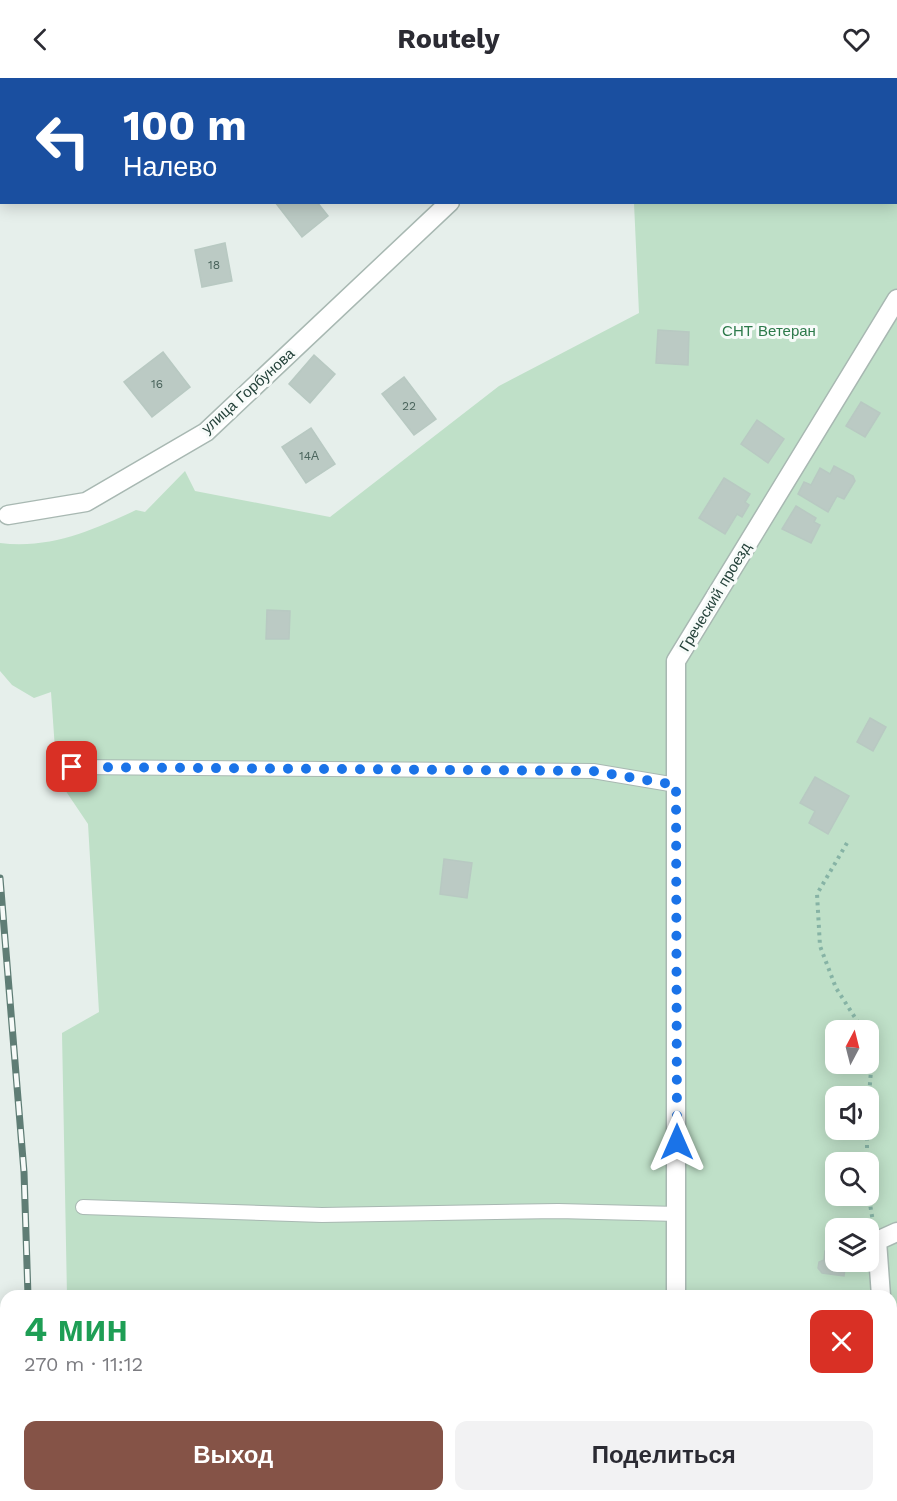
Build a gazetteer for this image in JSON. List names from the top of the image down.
{
  "streets": {
    "street": ["улица Горбунова", "Греческий проезд"]
  },
  "parks": ["СНТ Ветеран"],
  "house_numbers": [
    "18",
    "16",
    "22",
    "14А"
  ],
  "north": "top",
  "page": {
    "header": "Routely",
    "turn": ["100 m", "Налево"],
    "heading": ["4 мин", "270 m · 11:12"],
    "buttons": ["Выход", "Поделиться"]
  }
}
